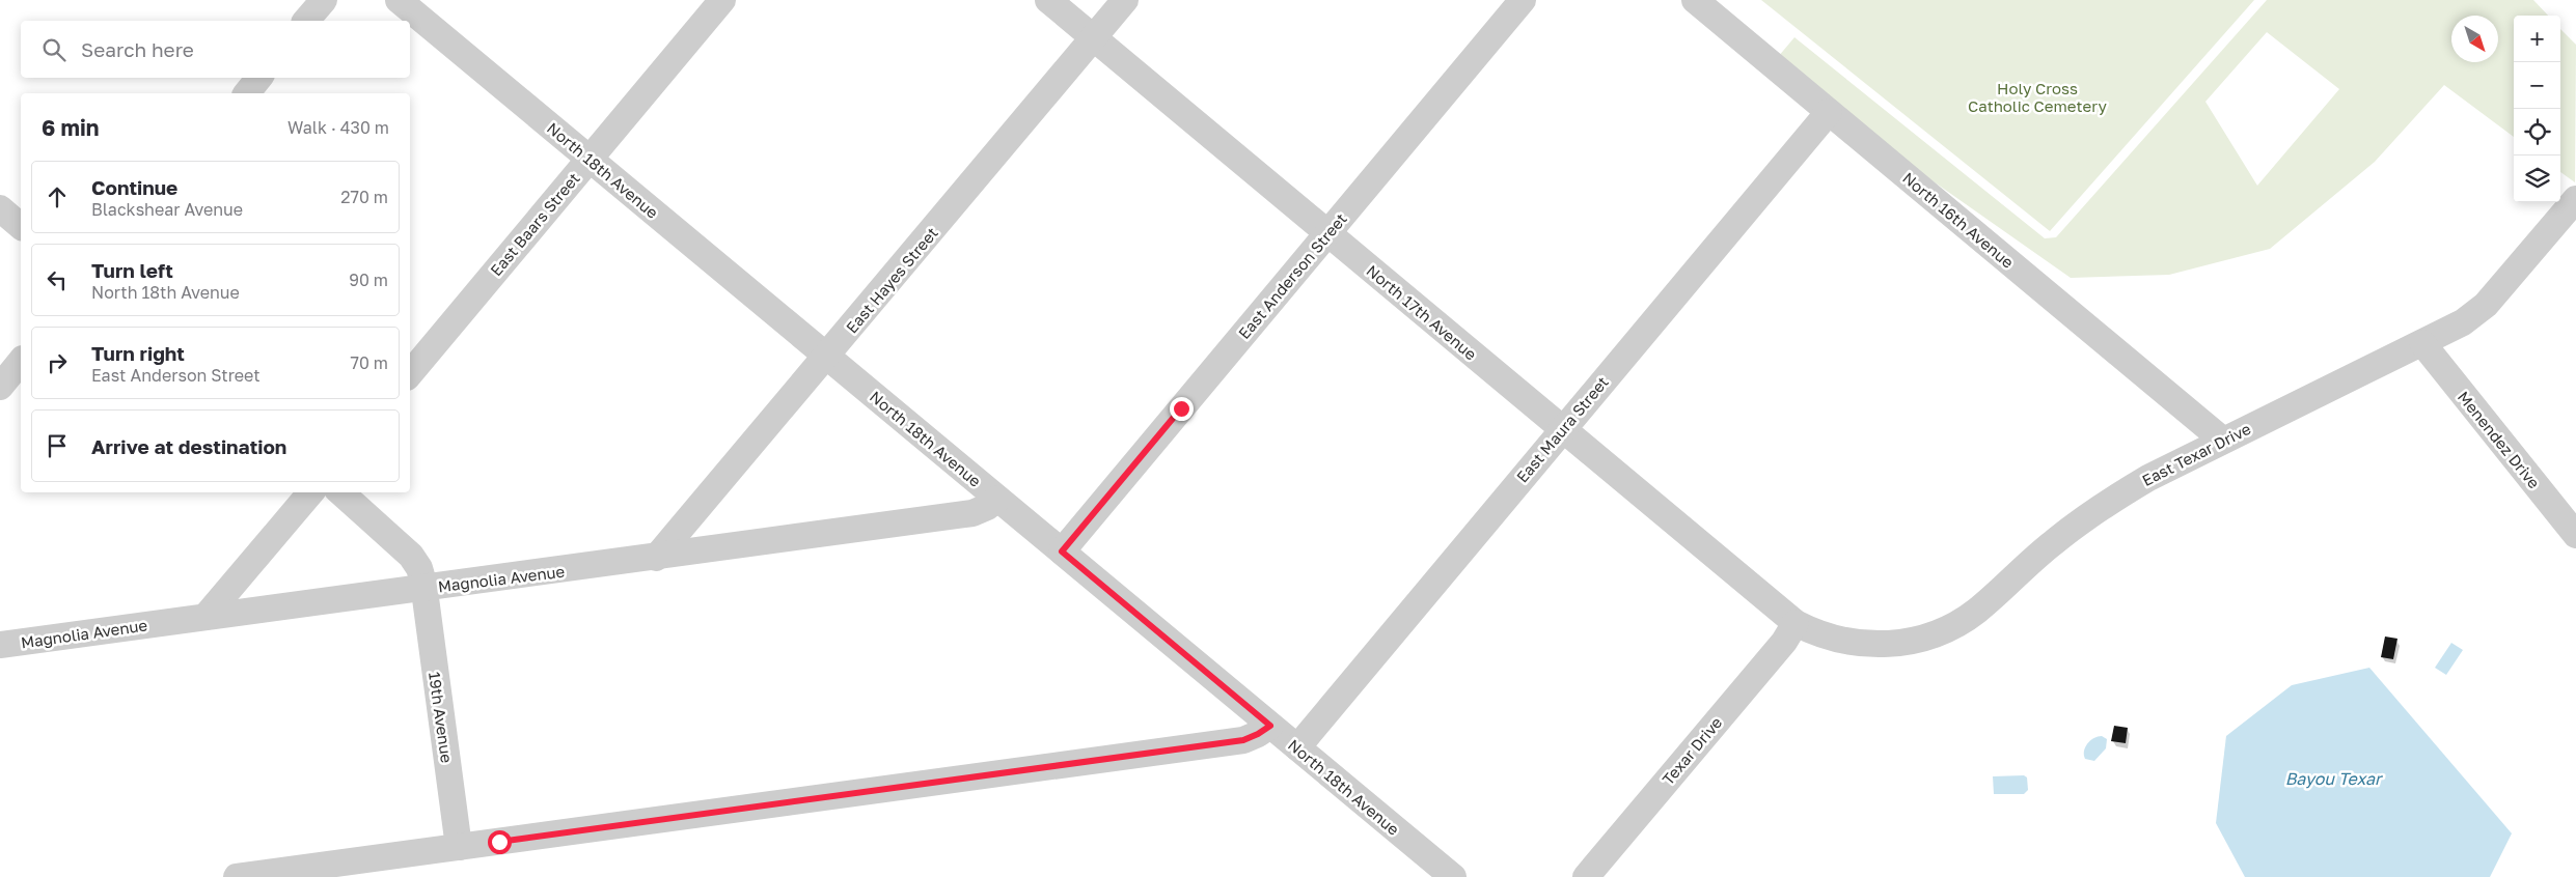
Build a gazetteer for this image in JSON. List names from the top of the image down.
{
  "streets": {
    "street": [
      "North 18th Avenue",
      "North 16th Avenue",
      "East Baars Street",
      "East Anderson Street",
      "East Hayes Street",
      "North 17th Avenue",
      "East Maura Street",
      "Menendez Drive",
      "East Texar Drive",
      "Magnolia Avenue",
      "19th Avenue",
      "Texar Drive"
    ]
  },
  "crossings": [
    ["North 18th Avenue", "East Baars Street"],
    ["North 18th Avenue", "East Anderson Street"],
    ["North 18th Avenue", "East Hayes Street"],
    ["North 18th Avenue", "East Maura Street"],
    ["North 18th Avenue", "Magnolia Avenue"],
    ["North 16th Avenue", "East Maura Street"],
    ["North 16th Avenue", "East Texar Drive"],
    ["East Anderson Street", "North 17th Avenue"],
    ["East Hayes Street", "North 17th Avenue"],
    ["East Hayes Street", "Magnolia Avenue"],
    ["North 17th Avenue", "East Maura Street"],
    ["North 17th Avenue", "East Texar Drive"],
    ["North 17th Avenue", "Texar Drive"],
    ["Menendez Drive", "East Texar Drive"],
    ["East Texar Drive", "Texar Drive"],
    ["Magnolia Avenue", "19th Avenue"]
  ],
  "water": ["Bayou Texar"],
  "parks": ["Holy Cross Catholic Cemetery"],
  "north": "bottom right",
  "page": {
    "map_buttons": ["+", "−"],
    "search": "Search here",
    "heading": ["6 min", "Walk · 430 m"],
    "list": [
      ["Continue", "Blackshear Avenue", "270 m"],
      ["Turn left", "North 18th Avenue", "90 m"],
      ["Turn right", "East Anderson Street", "70 m"],
      "Arrive at destination"
    ]
  }
}
